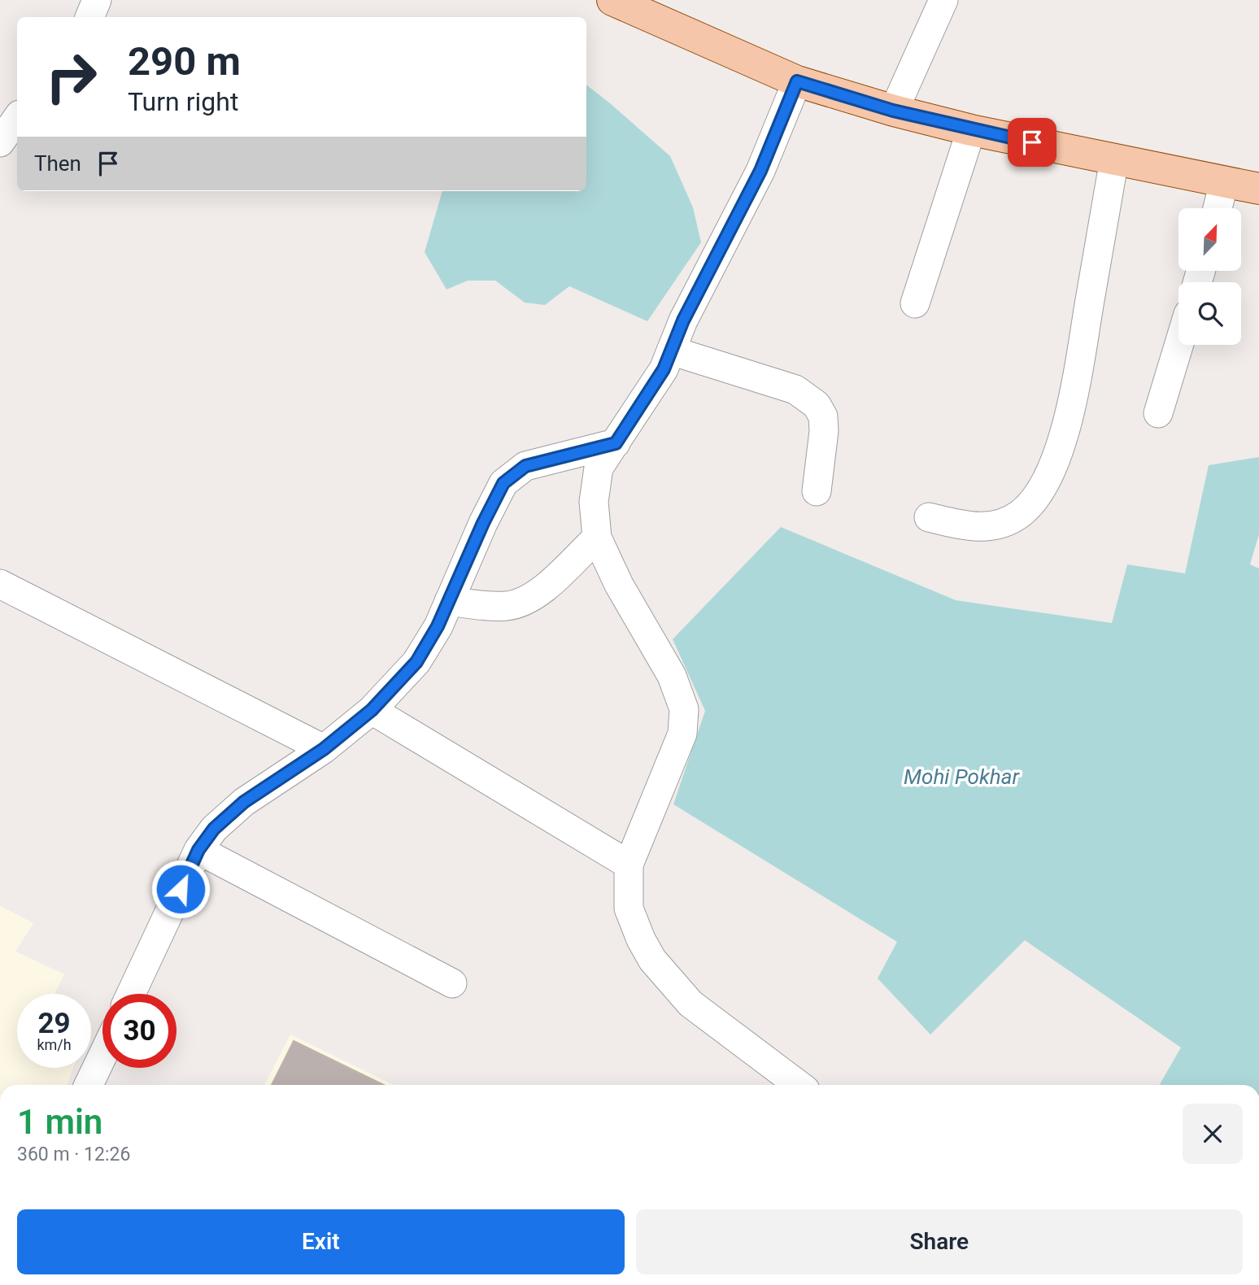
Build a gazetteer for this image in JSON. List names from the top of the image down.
{
  "water": ["Mohi Pokhar"],
  "north": "top right",
  "page": {
    "turn": ["290 m", "Turn right"],
    "then": "Then",
    "speed": "29 km/h",
    "limit": "30",
    "heading": ["1 min", "360 m · 12:26"],
    "buttons": ["Exit", "Share"]
  }
}
